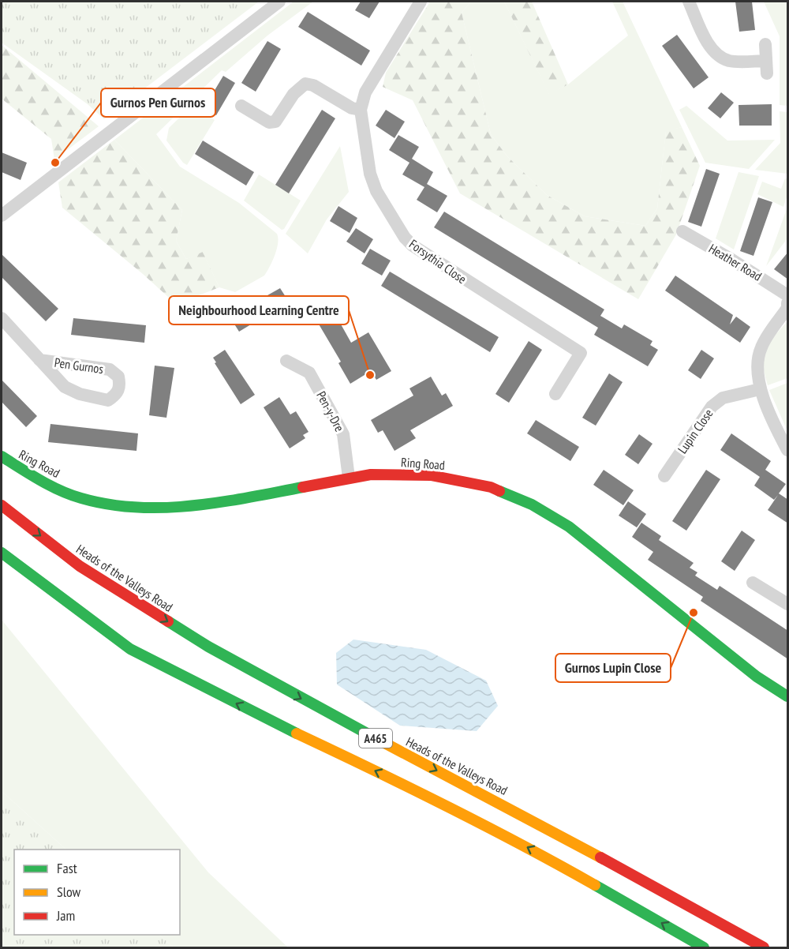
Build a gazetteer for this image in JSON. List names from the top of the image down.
{
  "streets": {
    "main road": ["Ring Road", "Heads of the Valleys Road", "A465"],
    "street": [
      "Forsythia Close",
      "Heather Road",
      "Pen Gurnos",
      "Pen-y-Dre",
      "Lupin Close"
    ]
  },
  "crossings": [
    ["Pen-y-Dre", "Ring Road"]
  ],
  "places": ["Gurnos Pen Gurnos", "Neighbourhood Learning Centre", "Gurnos Lupin Close"],
  "legend": ["Fast", "Slow", "Jam"]
}
